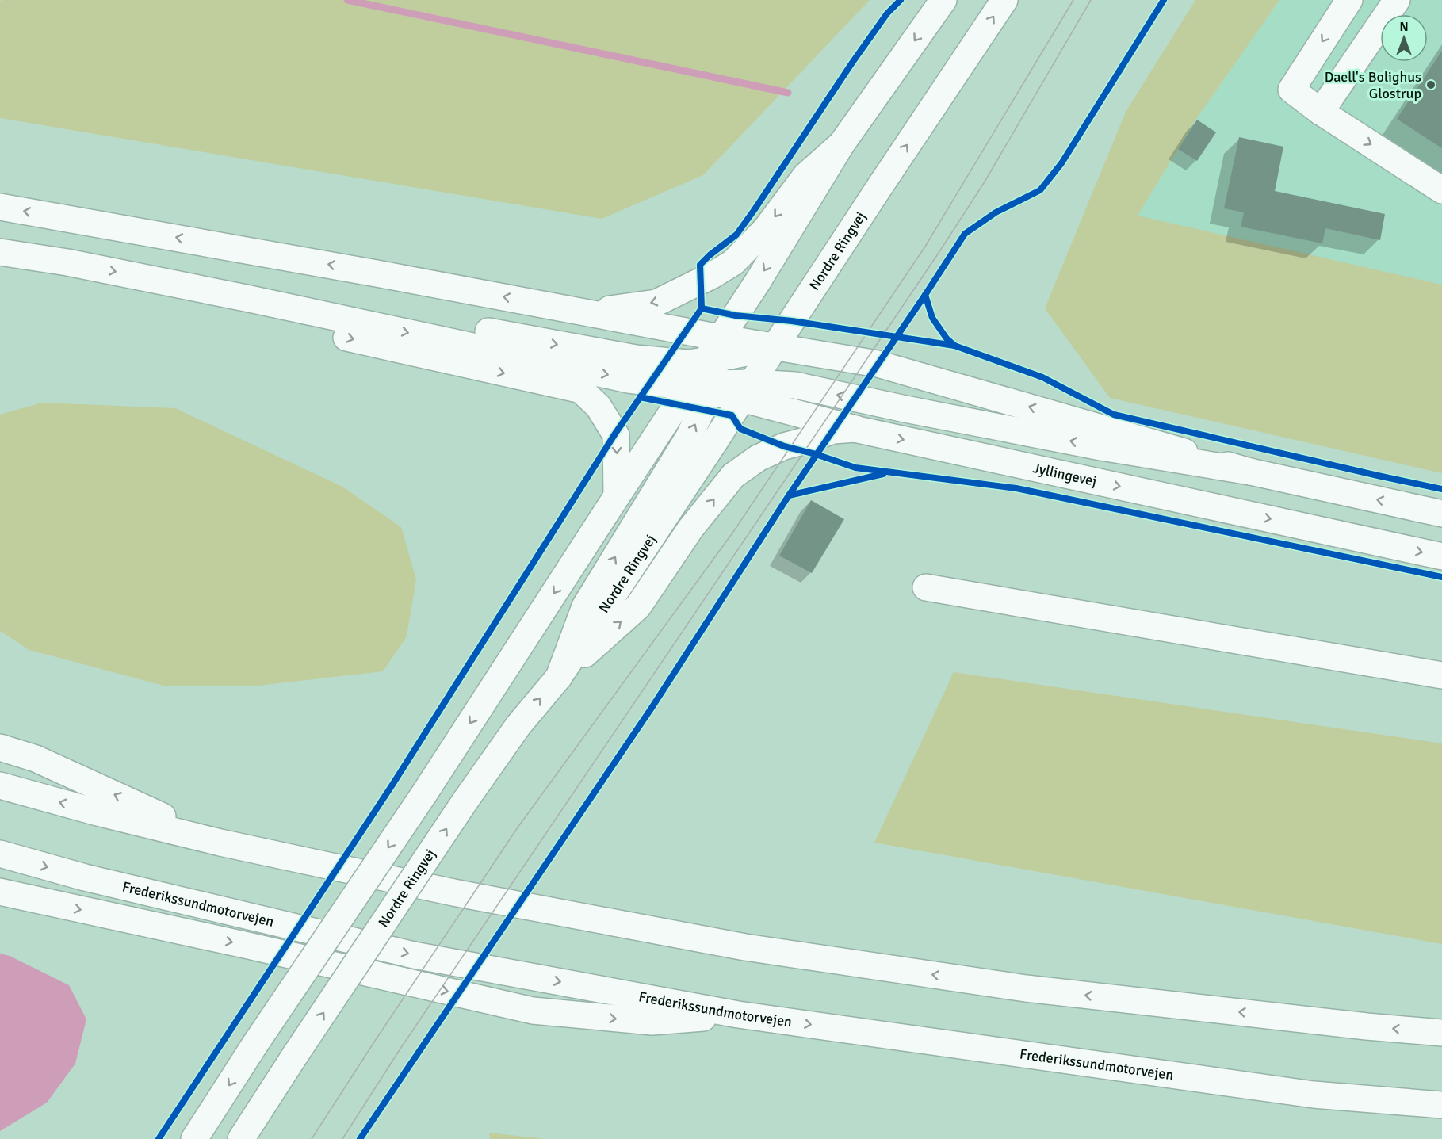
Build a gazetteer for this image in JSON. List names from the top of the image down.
{
  "streets": {
    "main road": ["Nordre Ringvej", "Jyllingevej", "Frederikssundmotorvejen"]
  },
  "crossings": [
    ["Nordre Ringvej", "Jyllingevej"]
  ],
  "places": ["Daell's Bolighus Glostrup"],
  "north": "top"
}
